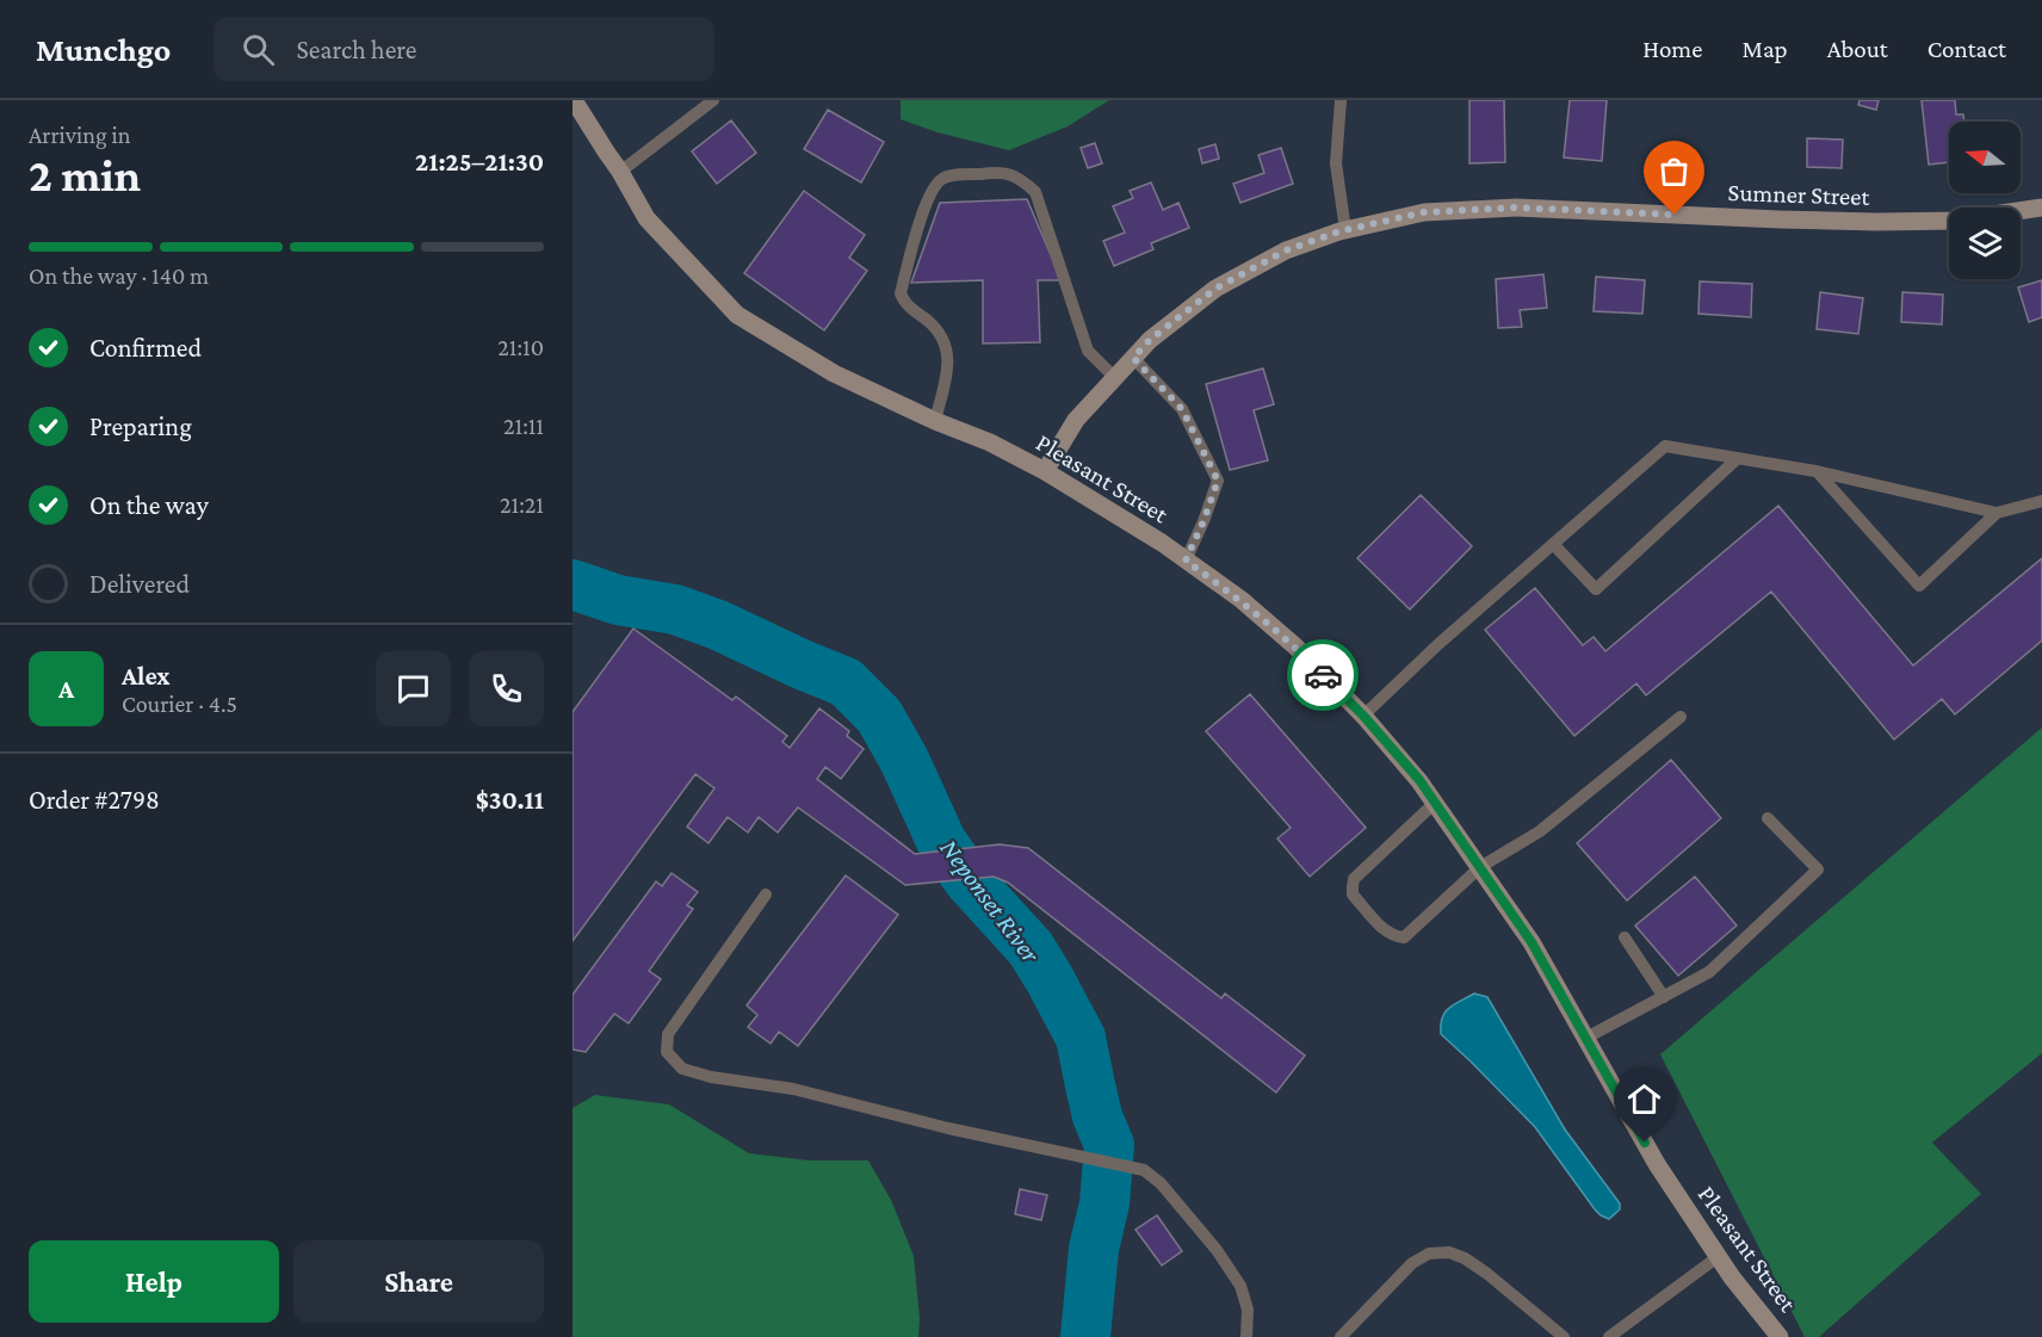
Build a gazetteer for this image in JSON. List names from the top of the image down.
{
  "streets": {
    "street": ["Sumner Street", "Pleasant Street"]
  },
  "crossings": [
    ["Sumner Street", "Pleasant Street"]
  ],
  "water": ["Neponset River"],
  "north": "left",
  "page": {
    "header": "Munchgo",
    "search": "Search here",
    "nav": [
      "Home",
      "Map",
      "About",
      "Contact"
    ],
    "heading": ["2 min", "Arriving in", "21:25–21:30"],
    "panel": [
      "Alex",
      "Courier · 4.5",
      "Order #2798",
      "$30.11"
    ],
    "bar": "On the way · 140 m",
    "list": [
      ["Confirmed", "21:10"],
      ["Preparing", "21:11"],
      ["On the way", "21:21"],
      "Delivered"
    ],
    "round": "A",
    "buttons": ["Help", "Share"]
  }
}
